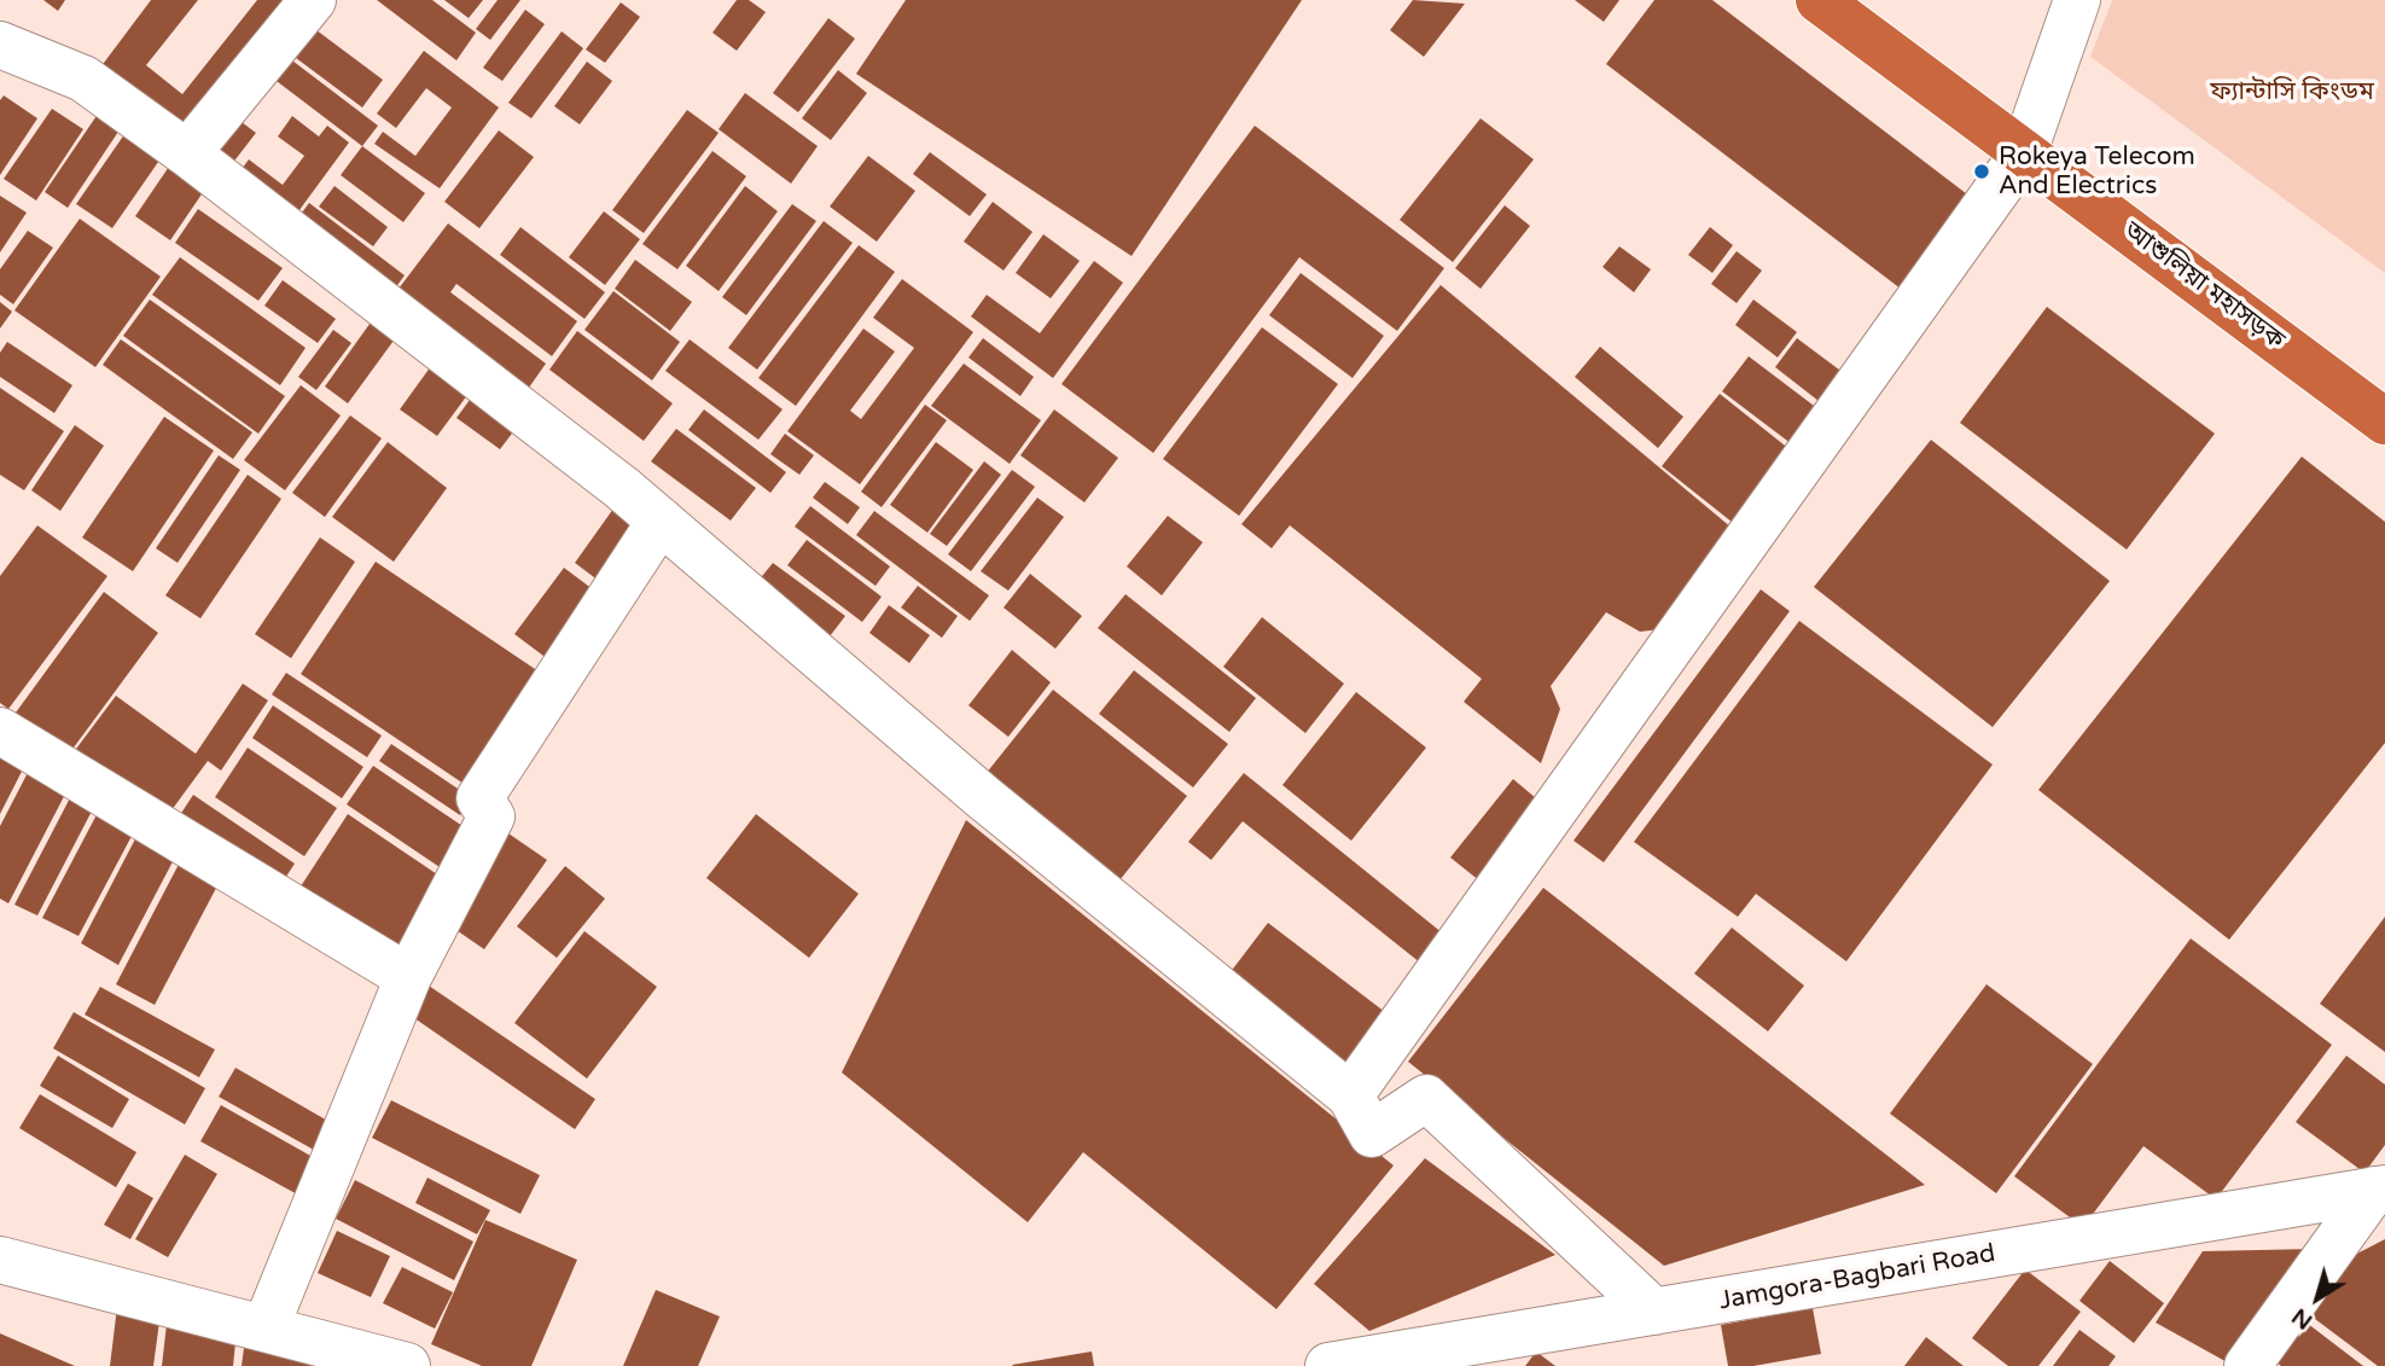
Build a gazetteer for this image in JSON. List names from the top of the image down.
{
  "streets": {
    "highway": ["আশুলিয়া মহাসড়ক"],
    "street": ["Jamgora-Bagbari Road"]
  },
  "parks": ["ফ্যান্টাসি কিংডম"],
  "places": ["Rokeya Telecom And Electrics"],
  "north": "bottom left"
}
